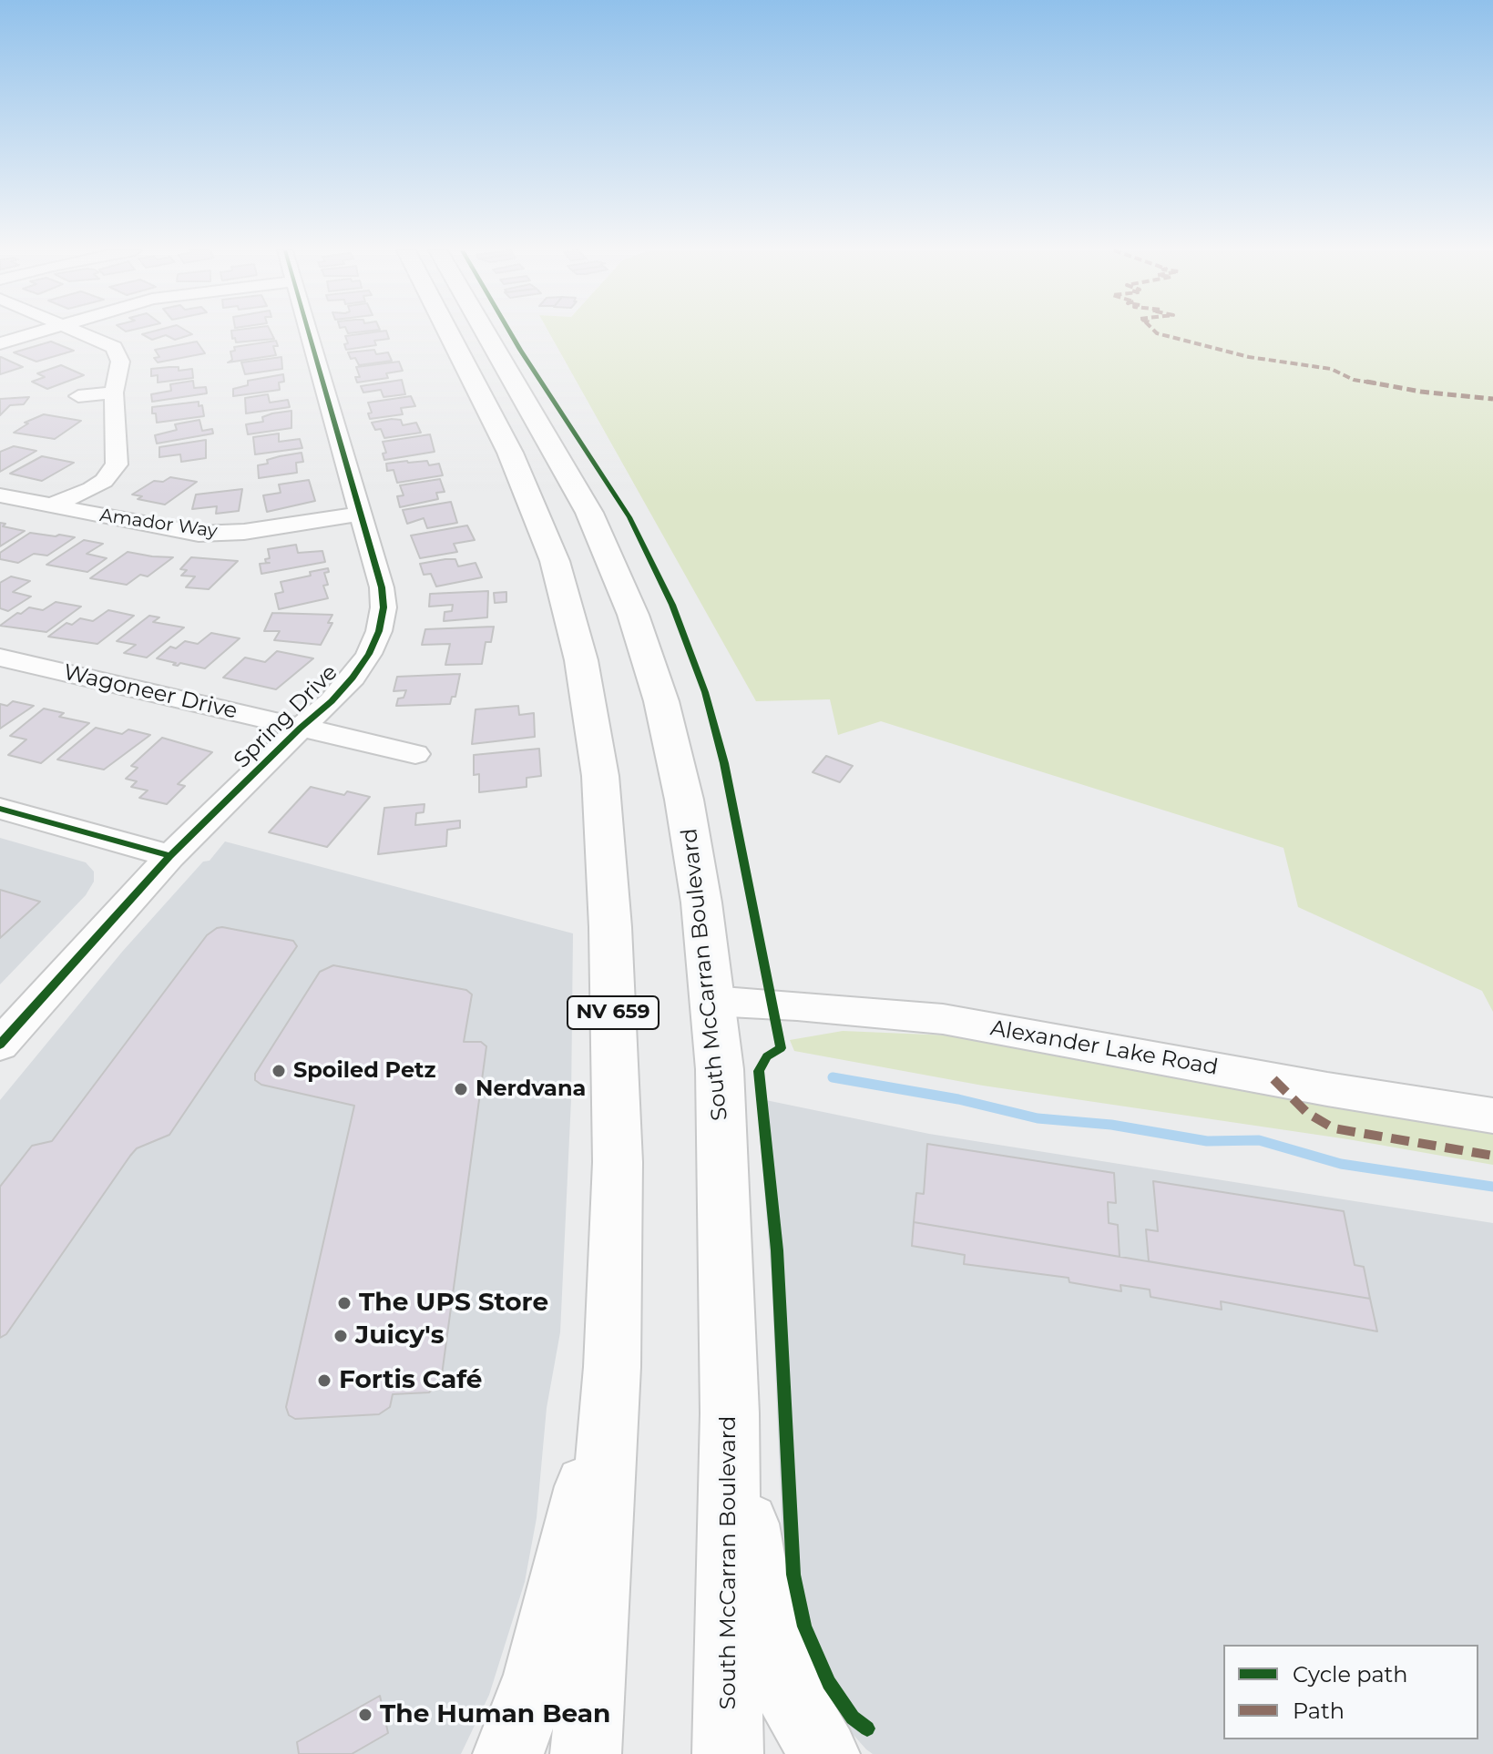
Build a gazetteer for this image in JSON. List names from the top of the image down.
{
  "streets": {
    "main road": ["South McCarran Boulevard", "NV 659"],
    "street": [
      "Amador Way",
      "Wagoneer Drive",
      "Spring Drive",
      "Alexander Lake Road"
    ]
  },
  "crossings": [
    ["Amador Way", "Spring Drive"],
    ["Wagoneer Drive", "Spring Drive"],
    ["South McCarran Boulevard", "Alexander Lake Road"]
  ],
  "places": [
    "Spoiled Petz",
    "Nerdvana",
    "The UPS Store",
    "Juicy's",
    "Fortis Café",
    "The Human Bean"
  ],
  "legend": ["Cycle path", "Path"]
}
